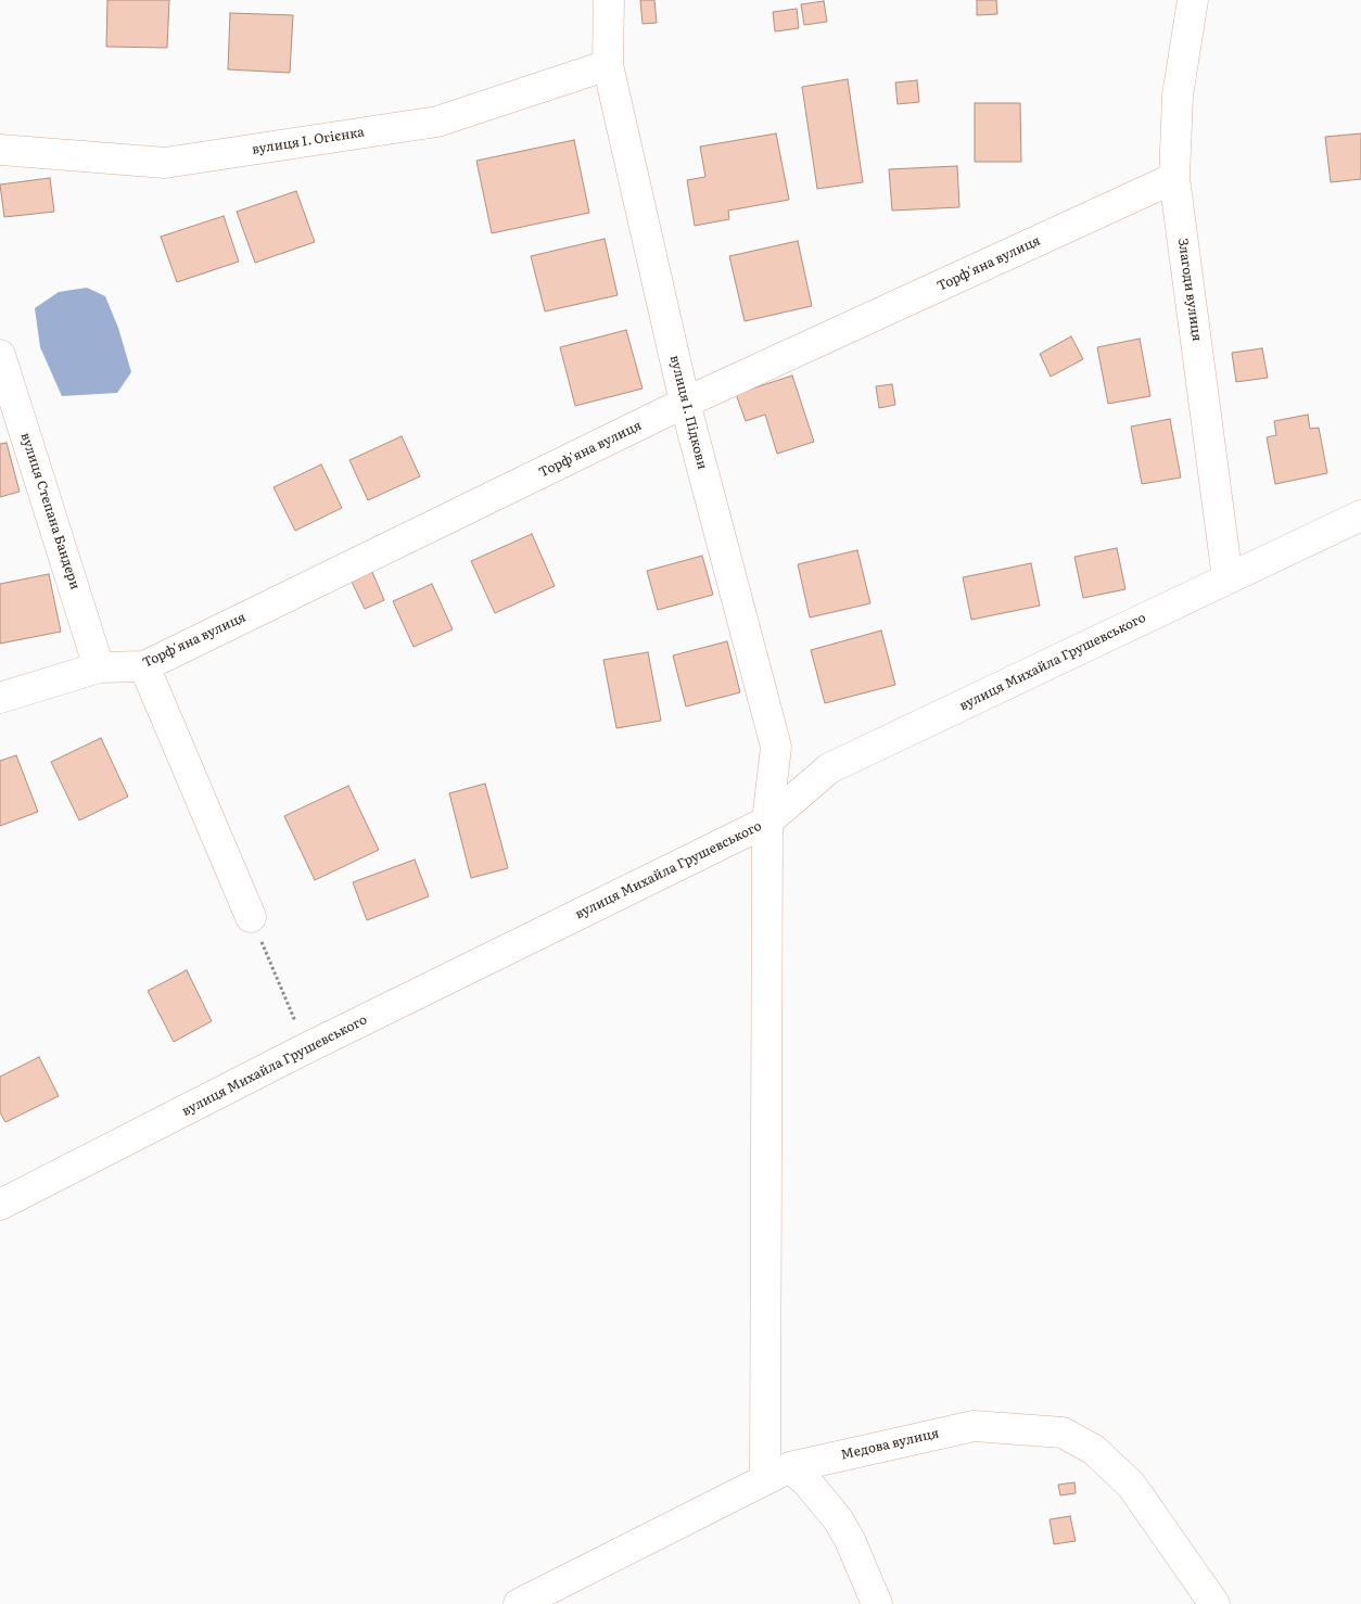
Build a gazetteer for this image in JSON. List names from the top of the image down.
{
  "streets": {
    "street": [
      "вулиця І. Огієнка",
      "Торф'яна вулиця",
      "Злагоди вулиця",
      "вулиця І. Підкови",
      "вулиця Степана Бандери",
      "вулиця Михайла Грушевського",
      "Медова вулиця"
    ]
  },
  "crossings": [
    ["вулиця І. Огієнка", "вулиця І. Підкови"],
    ["Торф'яна вулиця", "Злагоди вулиця"],
    ["Торф'яна вулиця", "вулиця І. Підкови"],
    ["Торф'яна вулиця", "вулиця Степана Бандери"],
    ["Злагоди вулиця", "вулиця Михайла Грушевського"],
    ["вулиця І. Підкови", "вулиця Михайла Грушевського"],
    ["вулиця І. Підкови", "Медова вулиця"]
  ]
}
